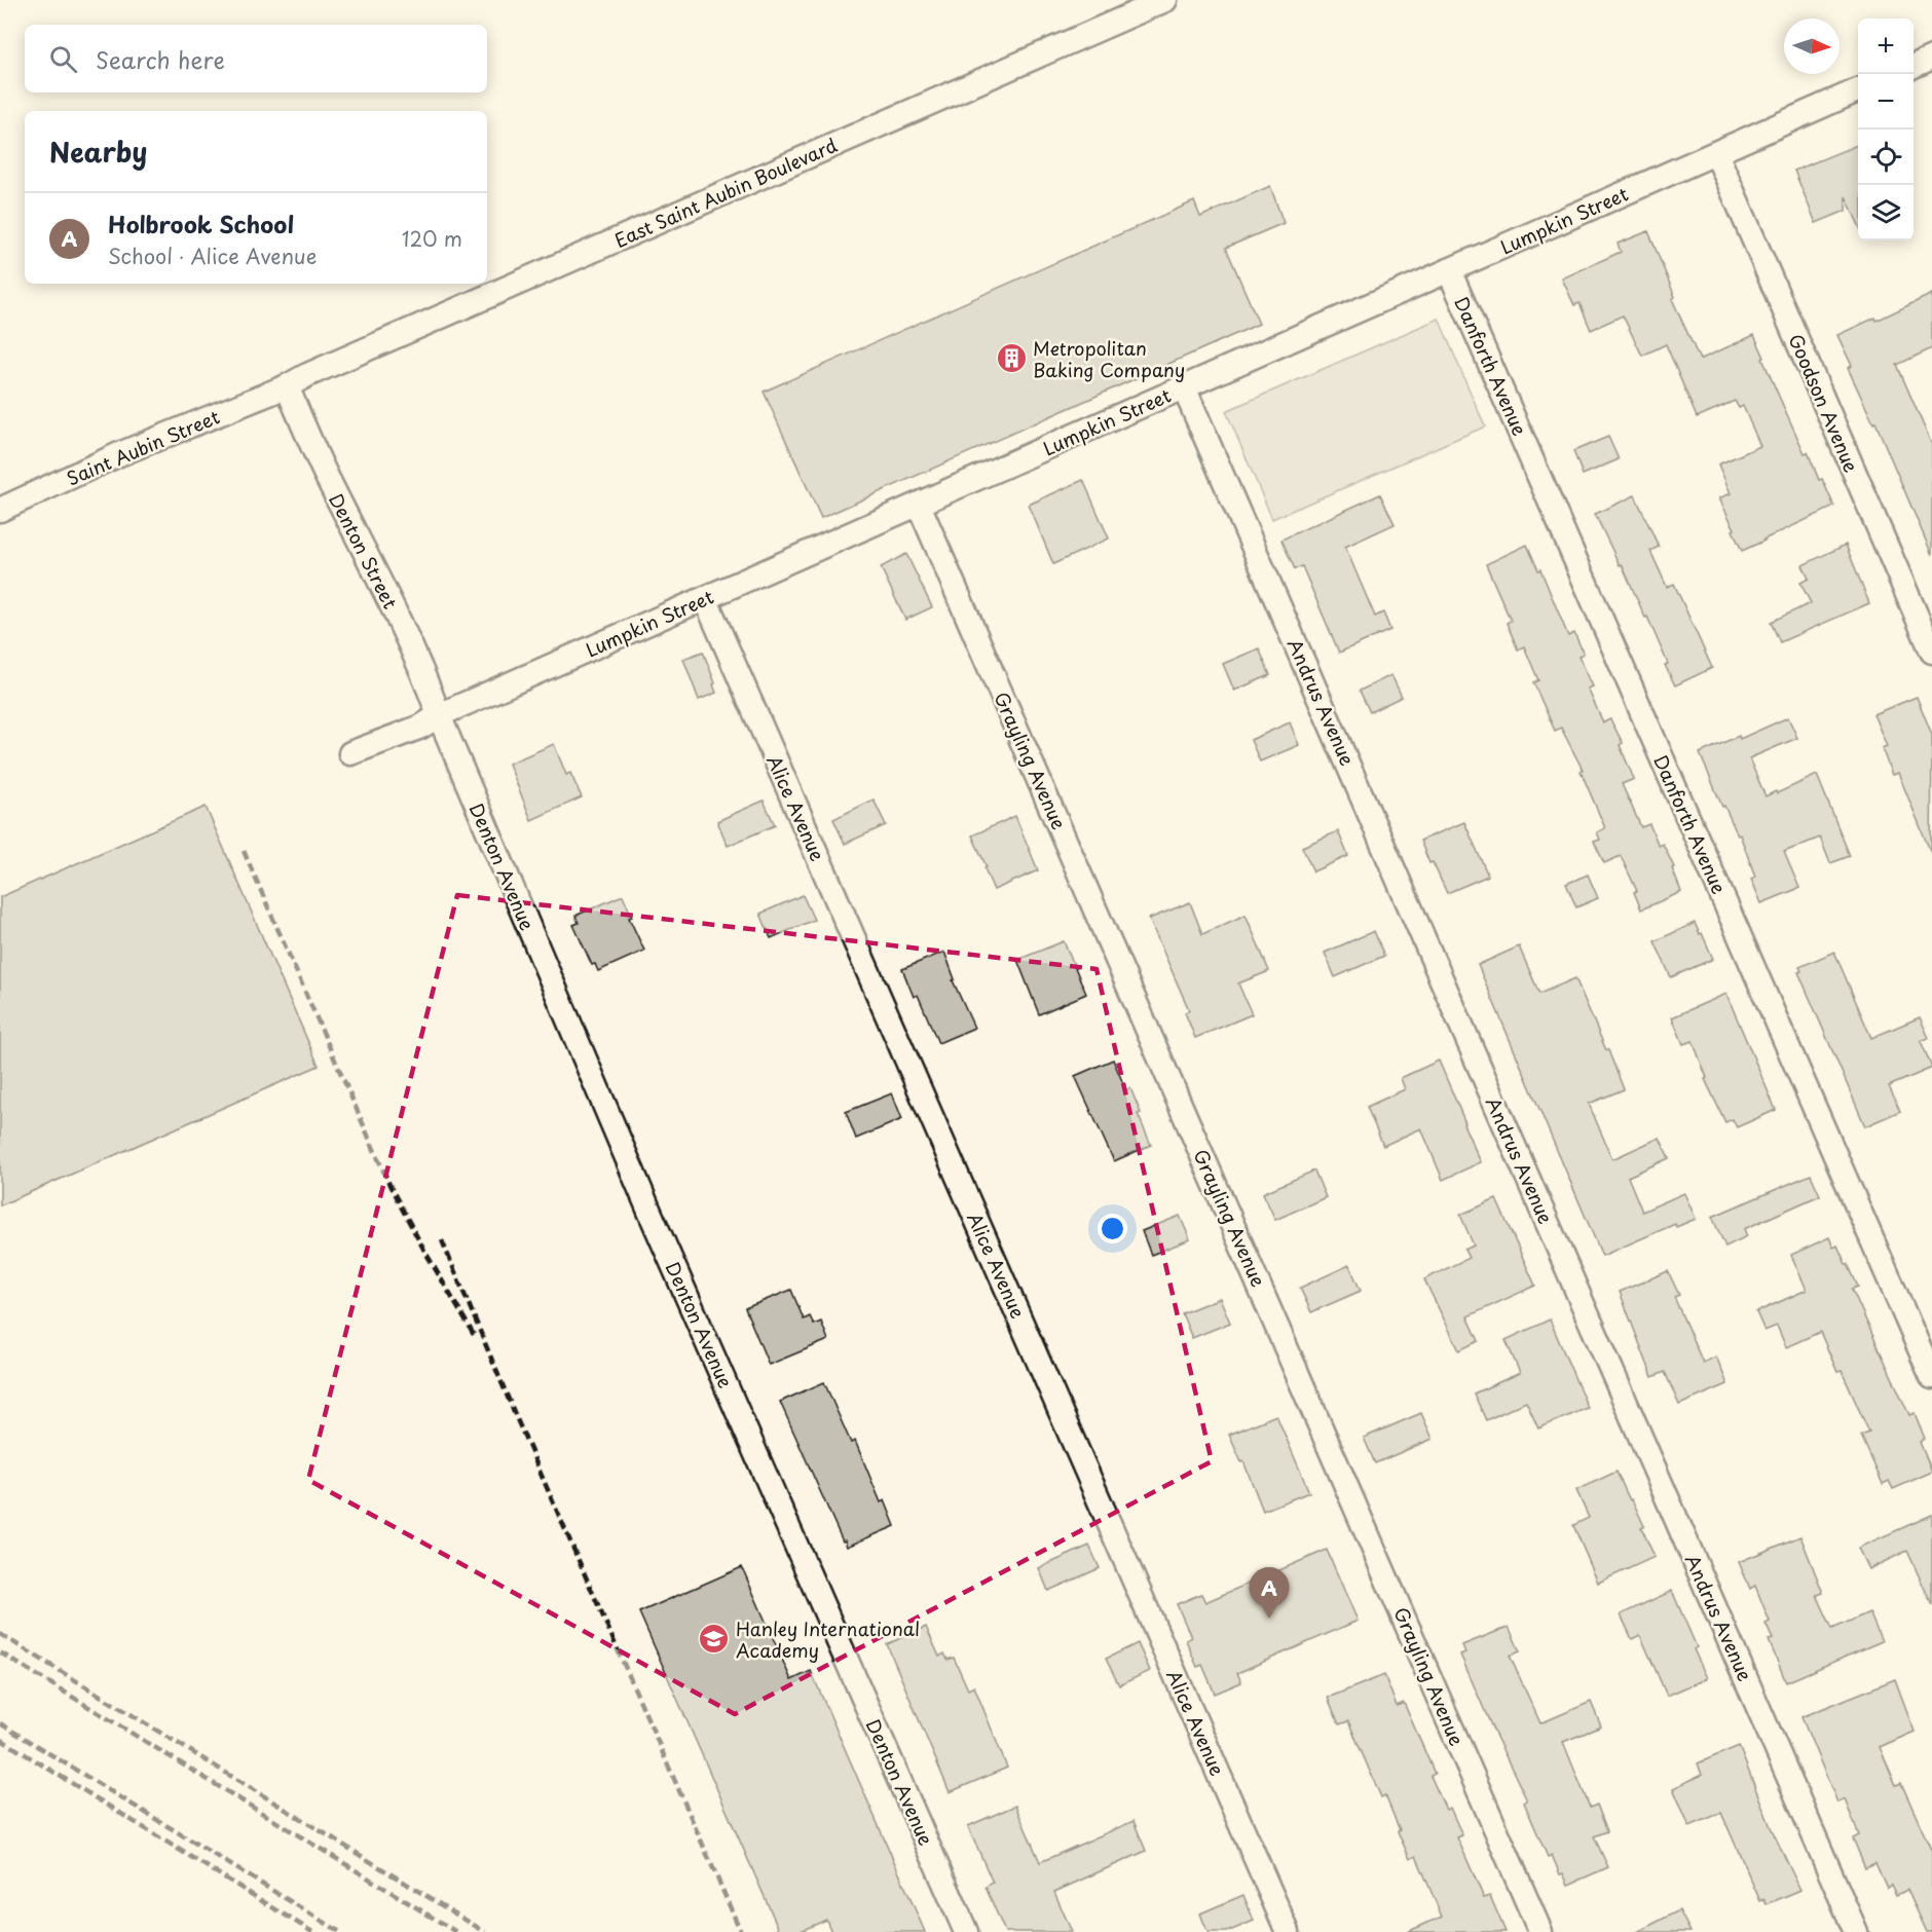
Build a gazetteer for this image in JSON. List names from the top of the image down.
{
  "streets": {
    "street": [
      "East Saint Aubin Boulevard",
      "Lumpkin Street",
      "Danforth Avenue",
      "Goodson Avenue",
      "Saint Aubin Street",
      "Denton Street",
      "Andrus Avenue",
      "Grayling Avenue",
      "Alice Avenue",
      "Denton Avenue"
    ]
  },
  "crossings": [
    ["East Saint Aubin Boulevard", "Saint Aubin Street"],
    ["East Saint Aubin Boulevard", "Denton Street"],
    ["Lumpkin Street", "Danforth Avenue"],
    ["Lumpkin Street", "Goodson Avenue"],
    ["Lumpkin Street", "Denton Street"],
    ["Lumpkin Street", "Andrus Avenue"],
    ["Lumpkin Street", "Grayling Avenue"],
    ["Lumpkin Street", "Alice Avenue"],
    ["Lumpkin Street", "Denton Avenue"],
    ["Saint Aubin Street", "Denton Street"],
    ["Denton Street", "Denton Avenue"]
  ],
  "places": {
    "building": ["Metropolitan Baking Company"],
    "school or university": ["Hanley International Academy"]
  },
  "north": "right",
  "page": {
    "map_buttons": ["+", "−"],
    "search": "Search here",
    "heading": "Nearby",
    "list": [
      {
        "mark": "A",
        "name": "Holbrook School",
        "note": "School · Alice Avenue",
        "value": "120 m"
      }
    ],
    "pins": "A"
  }
}
